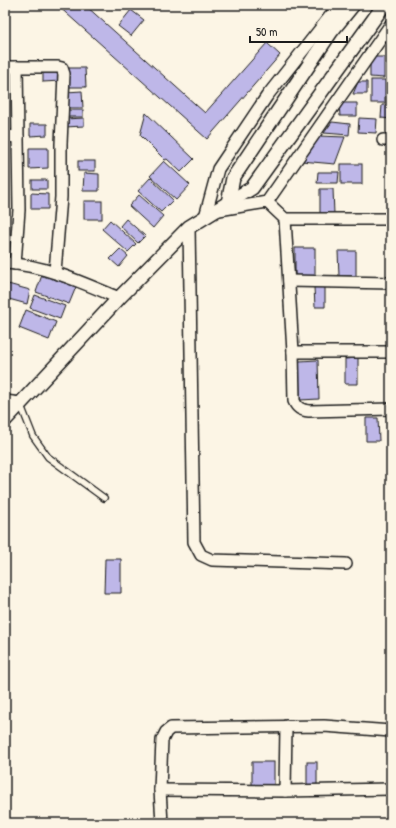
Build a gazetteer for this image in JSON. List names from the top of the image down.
{
  "scale_bar": "50 m"
}
